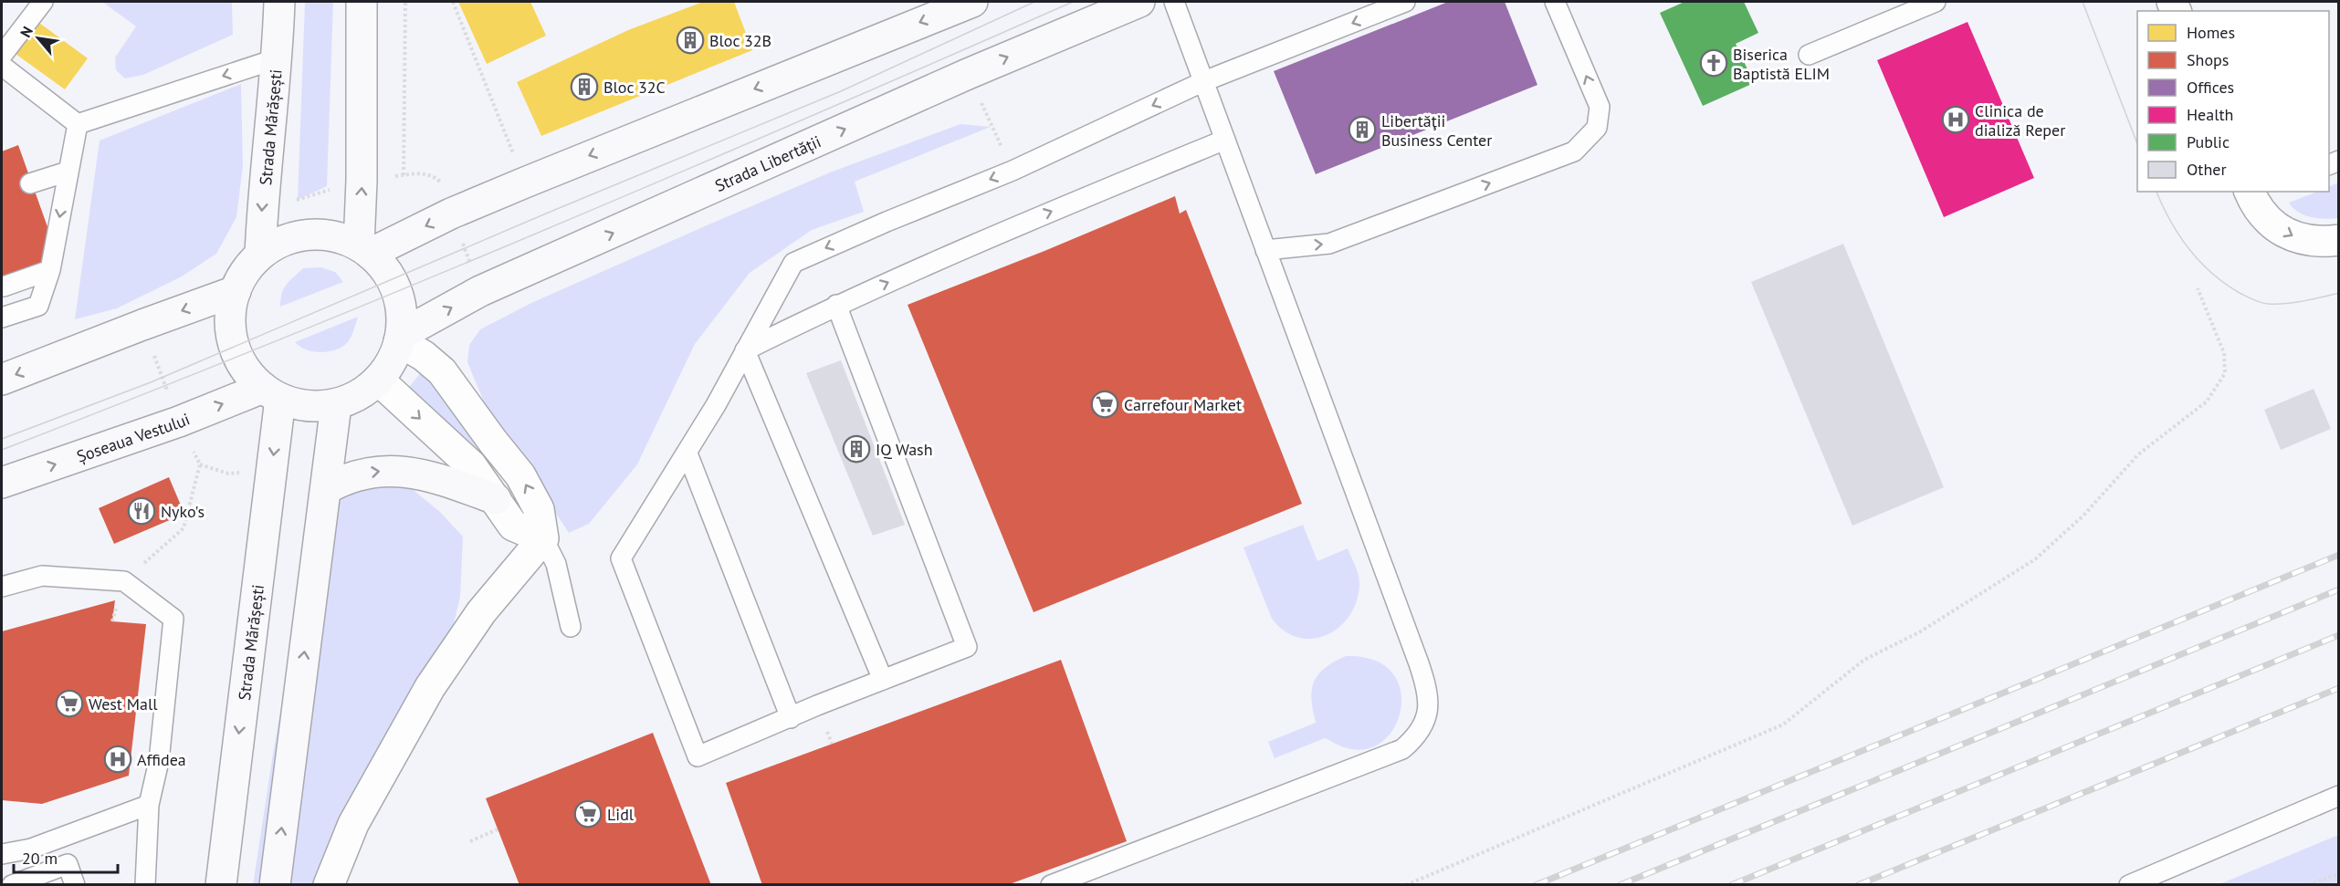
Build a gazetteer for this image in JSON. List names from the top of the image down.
{
  "streets": {
    "main road": ["Strada Mărășești", "Strada Libertății", "Șoseaua Vestului"]
  },
  "crossings": [
    ["Strada Mărășești", "Strada Libertății"],
    ["Strada Mărășești", "Șoseaua Vestului"],
    ["Strada Libertății", "Șoseaua Vestului"]
  ],
  "places": {
    "building": [
      "Bloc 32B",
      "Bloc 32C",
      "Libertăţii Business Center",
      "IQ Wash"
    ],
    "church": ["Biserica Baptistă ELIM"],
    "hospital": ["Clinica de dializă Reper", "Affidea"],
    "supermarket": ["Carrefour Market", "West Mall", "Lidl"],
    "restaurant": ["Nyko's"]
  },
  "legend": [
    "Homes",
    "Shops",
    "Offices",
    "Health",
    "Public",
    "Other"
  ],
  "scale_bar": "20 m",
  "north": "top left"
}
